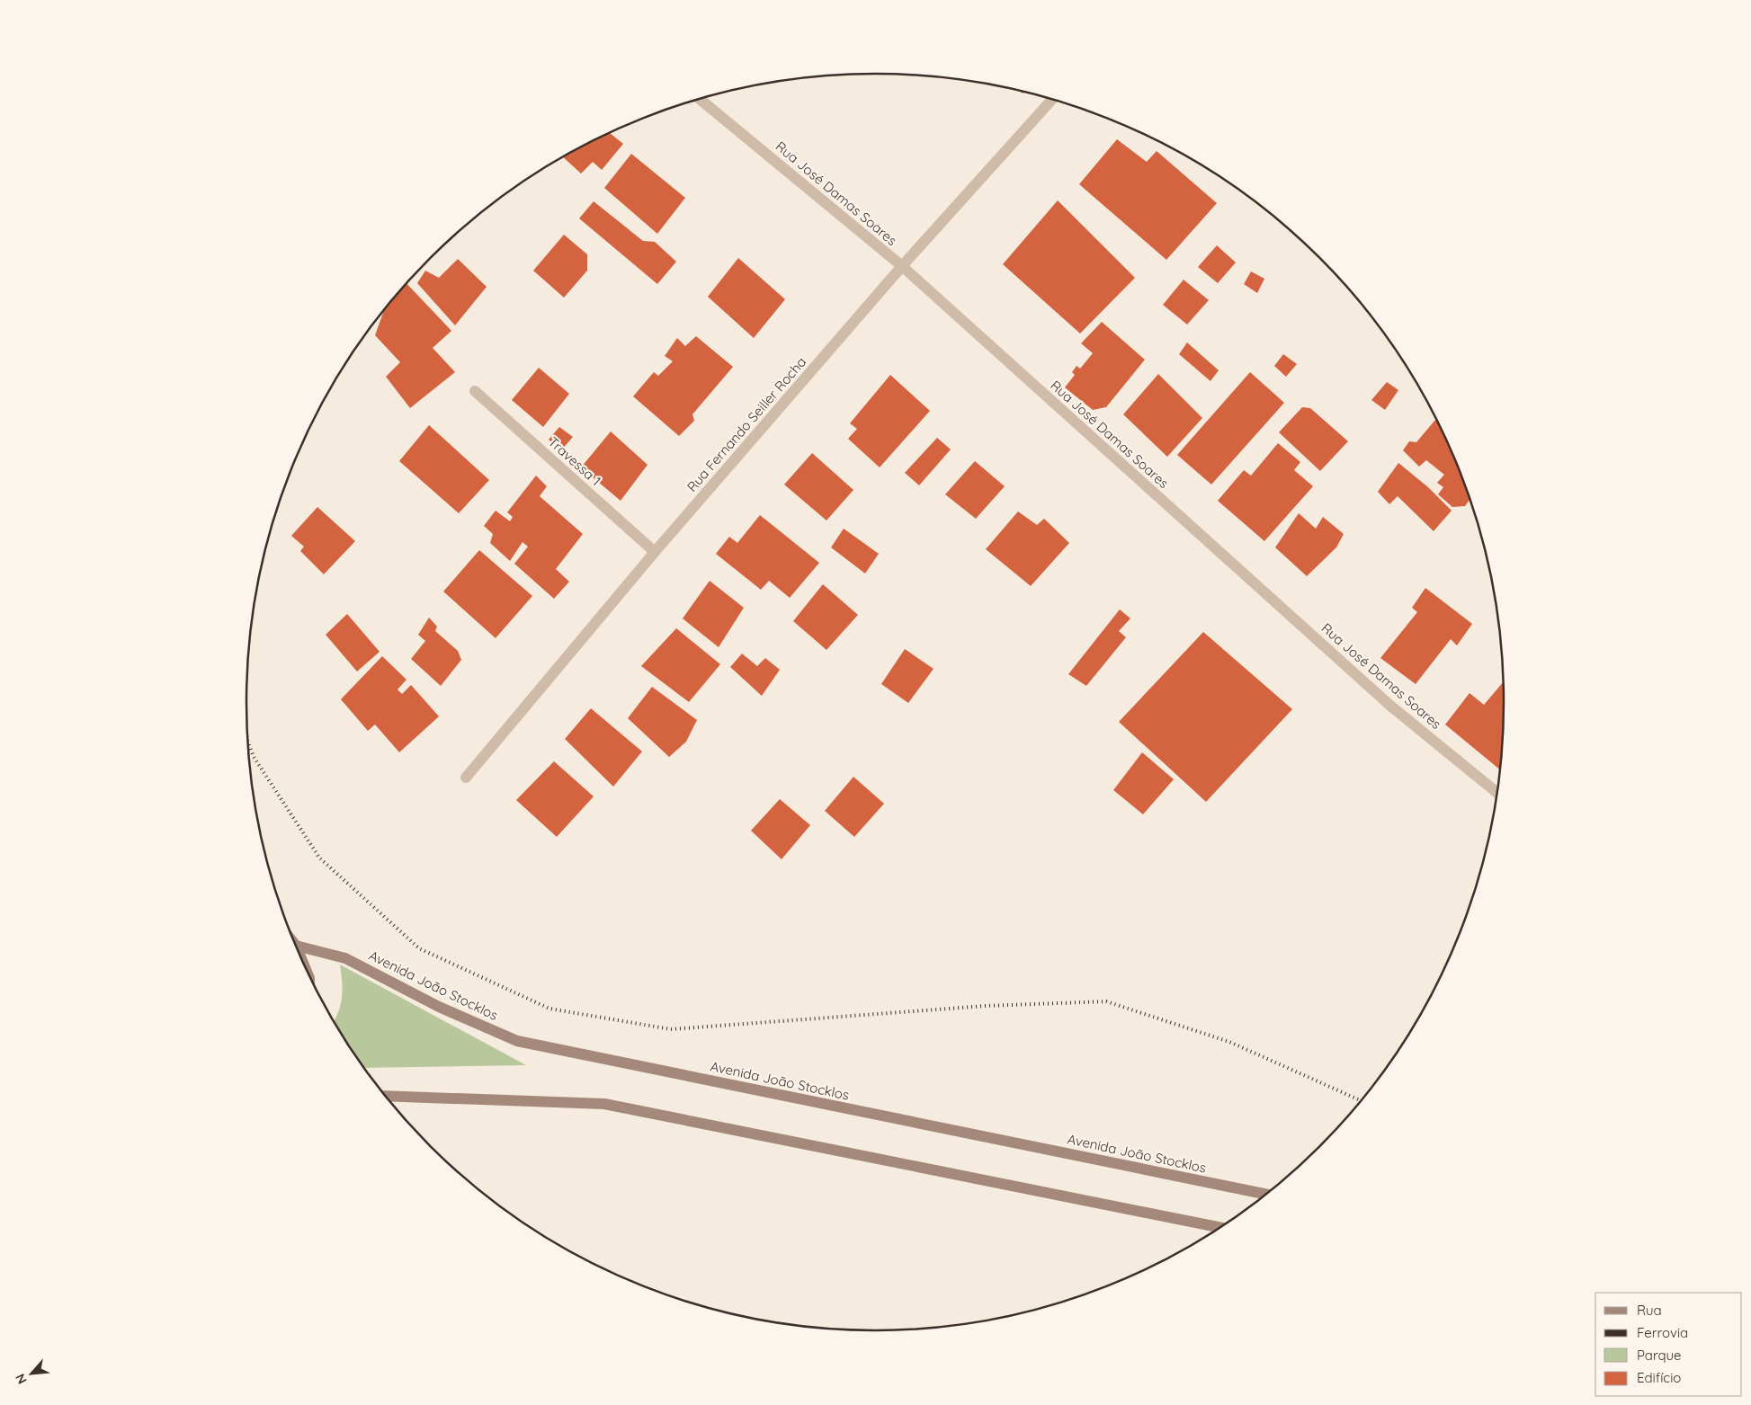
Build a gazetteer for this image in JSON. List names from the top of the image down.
{
  "streets": {
    "main road": ["Avenida João Stocklos"],
    "street": ["Rua José Damas Soares", "Rua Fernando Seiller Rocha", "Travessa 1"]
  },
  "crossings": [
    ["Rua José Damas Soares", "Rua Fernando Seiller Rocha"],
    ["Rua Fernando Seiller Rocha", "Travessa 1"]
  ],
  "legend": [
    "Rua",
    "Ferrovia",
    "Parque",
    "Edifício"
  ],
  "north": "bottom left"
}
